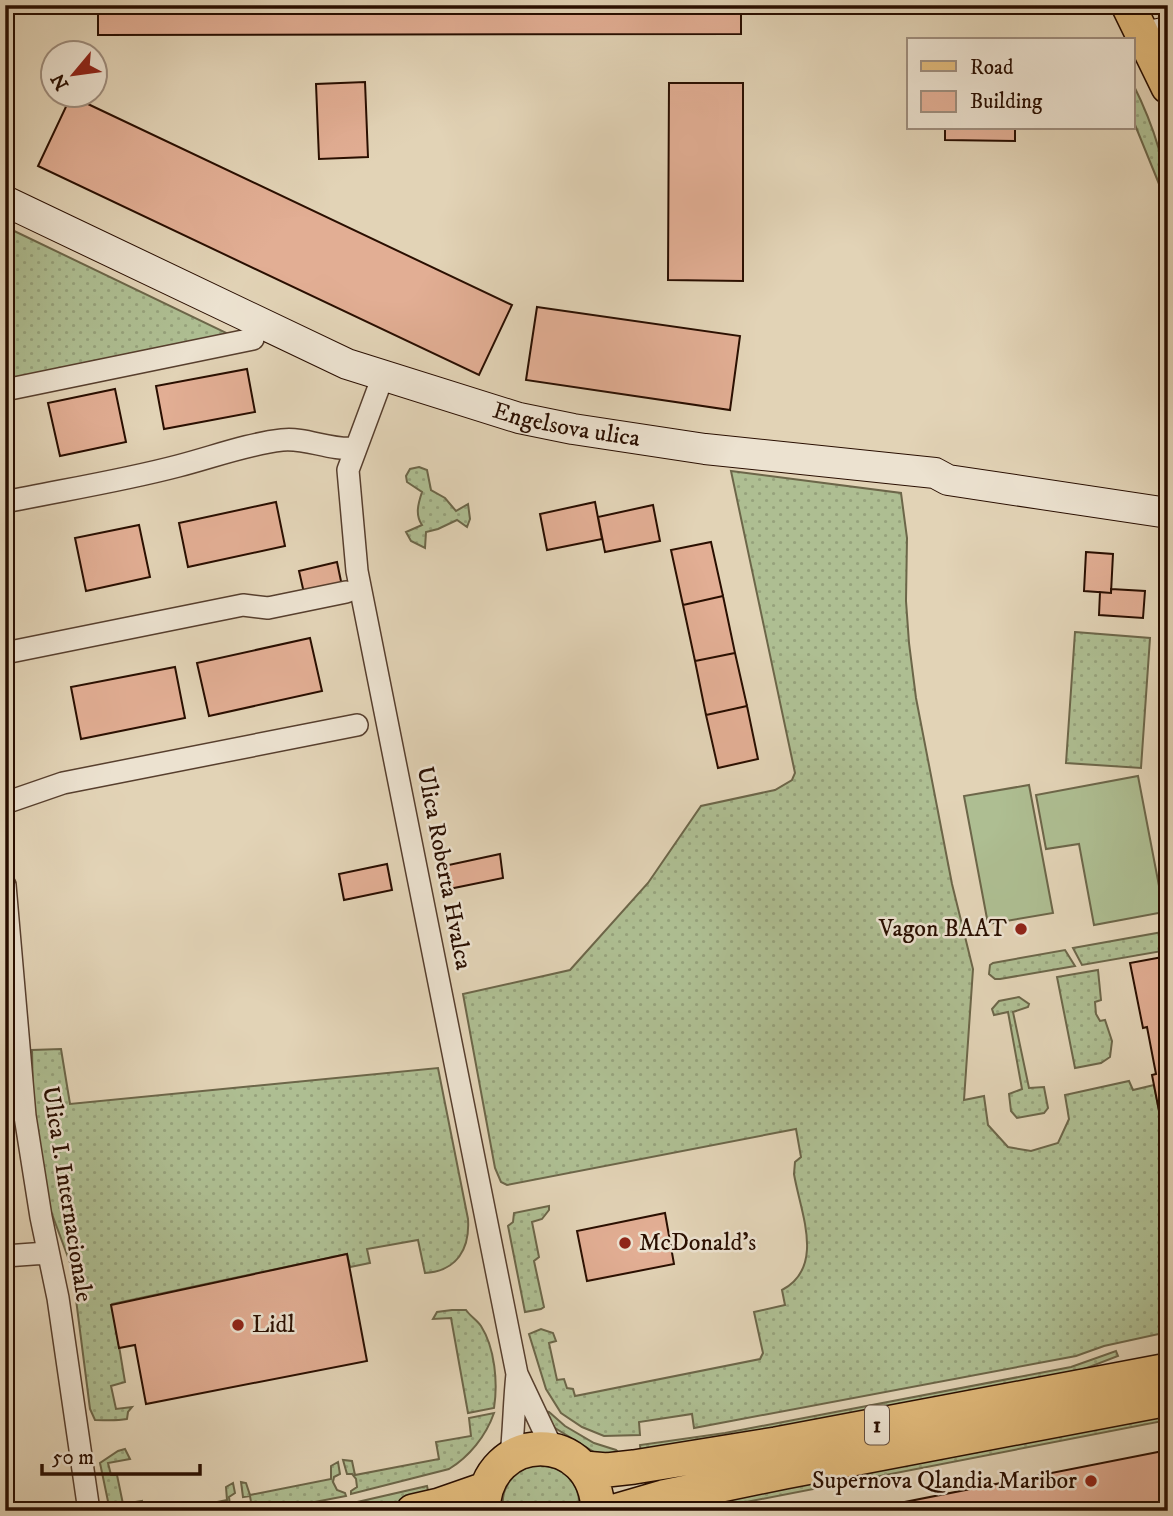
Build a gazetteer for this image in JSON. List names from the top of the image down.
{
  "streets": {
    "main road": ["1"],
    "street": ["Engelsova ulica", "Ulica Roberta Hvalca", "Ulica I. Internacionale"]
  },
  "crossings": [
    ["Engelsova ulica", "Ulica Roberta Hvalca"]
  ],
  "places": [
    "Vagon BAAT",
    "McDonald's",
    "Lidl",
    "Supernova Qlandia Maribor"
  ],
  "legend": ["Road", "Building"],
  "scale_bar": "50 m",
  "north": "bottom left"
}
